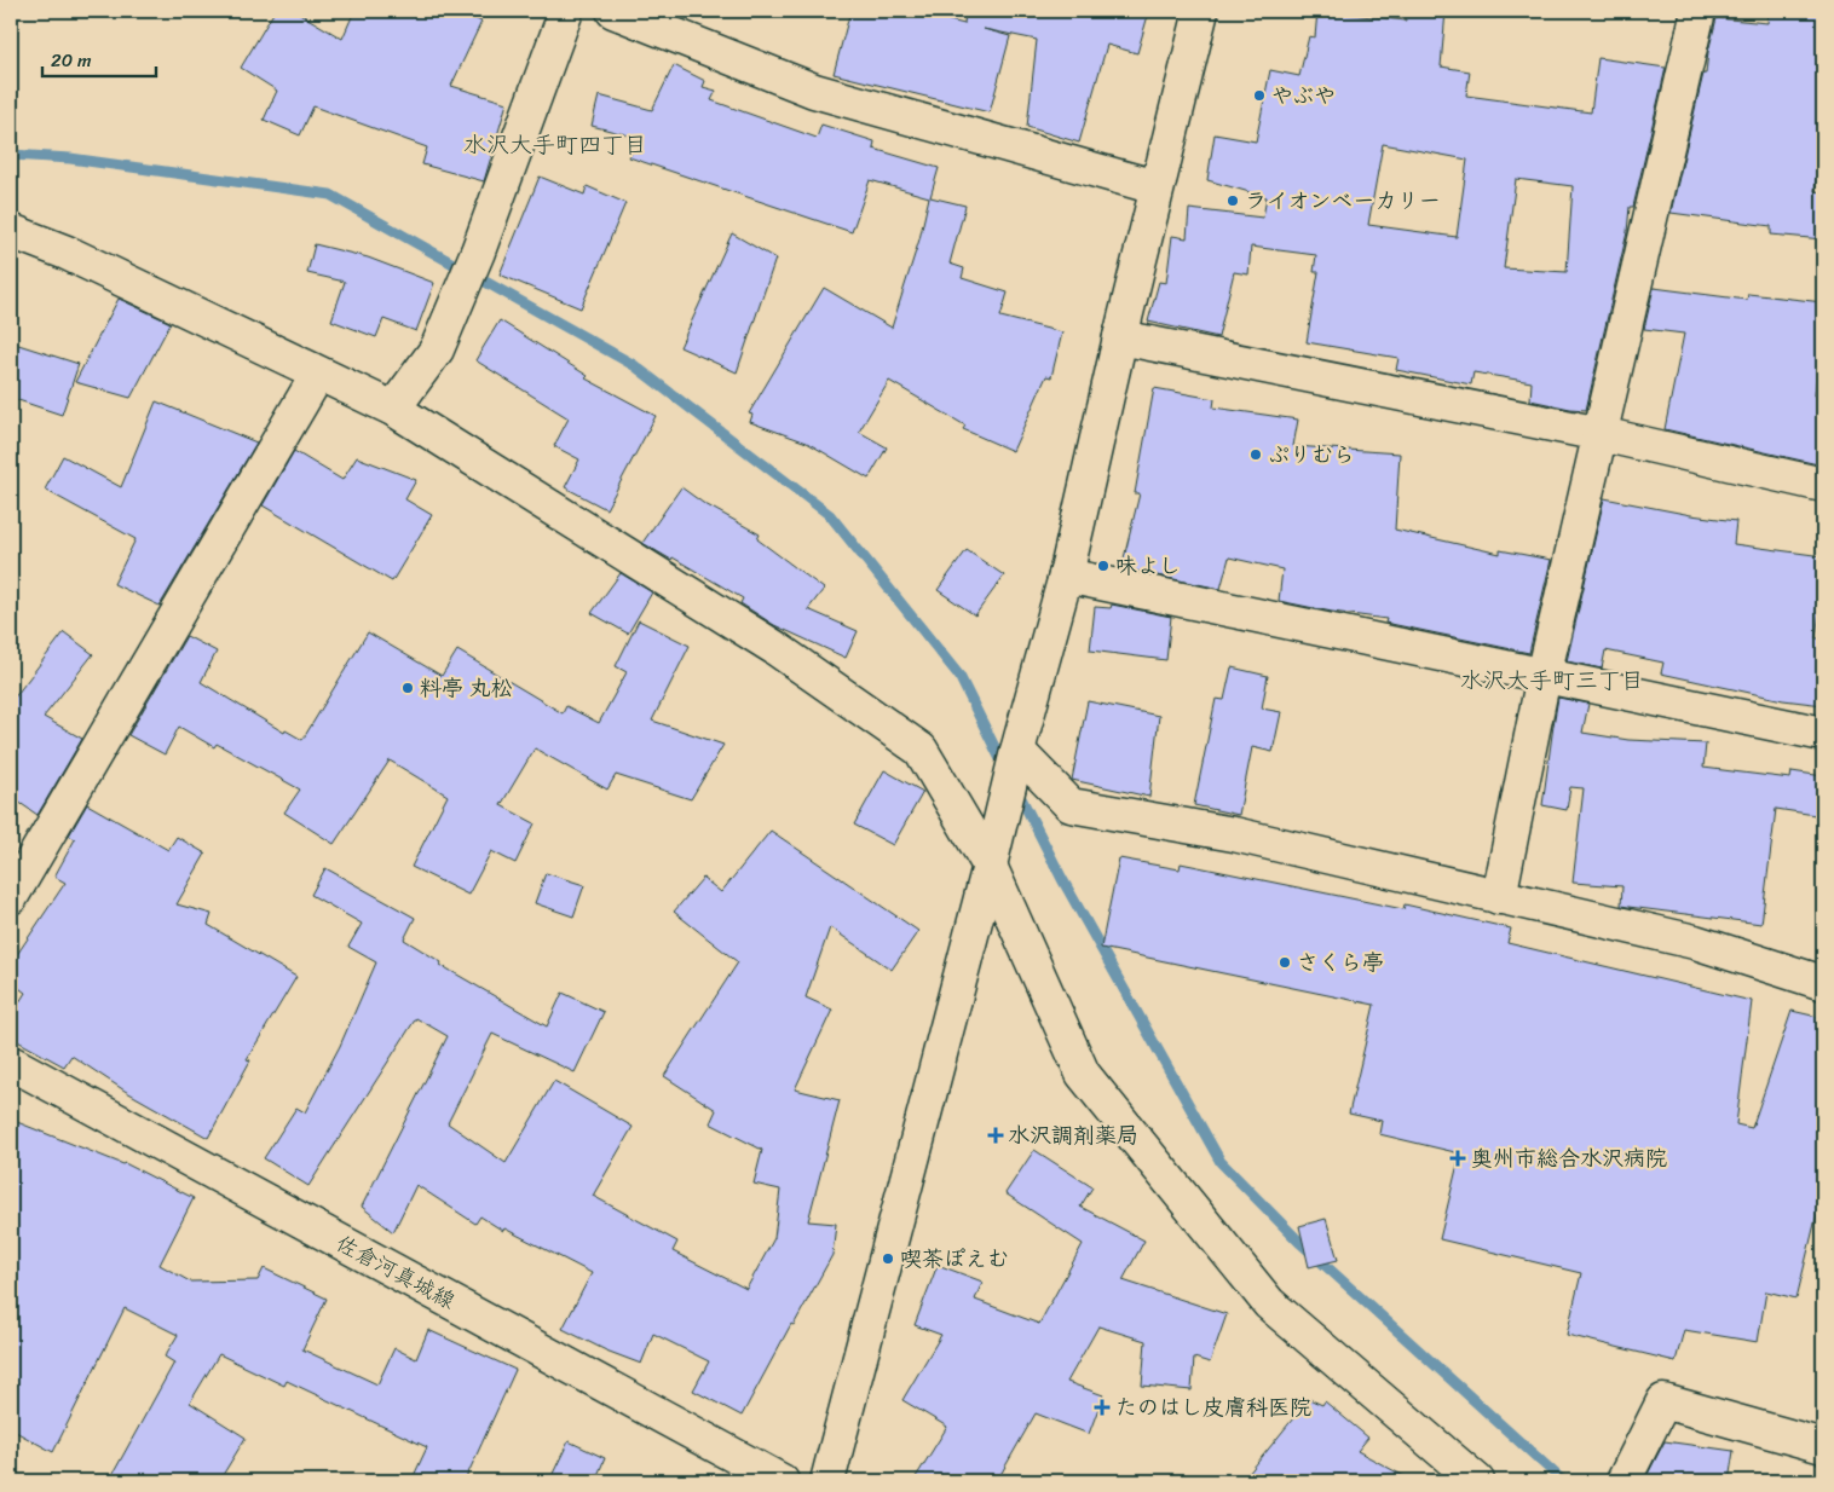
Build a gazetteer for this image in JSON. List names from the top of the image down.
{
  "streets": {
    "street": ["佐倉河真城線"]
  },
  "districts": ["水沢大手町四丁目", "水沢大手町三丁目"],
  "places": {
    "other": [
      "やぶや",
      "ライオンベーカリー",
      "ぷりむら",
      "味よし",
      "料亭 丸松",
      "さくら亭",
      "喫茶ぽえむ"
    ],
    "health": ["水沢調剤薬局", "奥州市総合水沢病院", "たのはし皮膚科医院"]
  },
  "scale_bar": "20 m"
}
